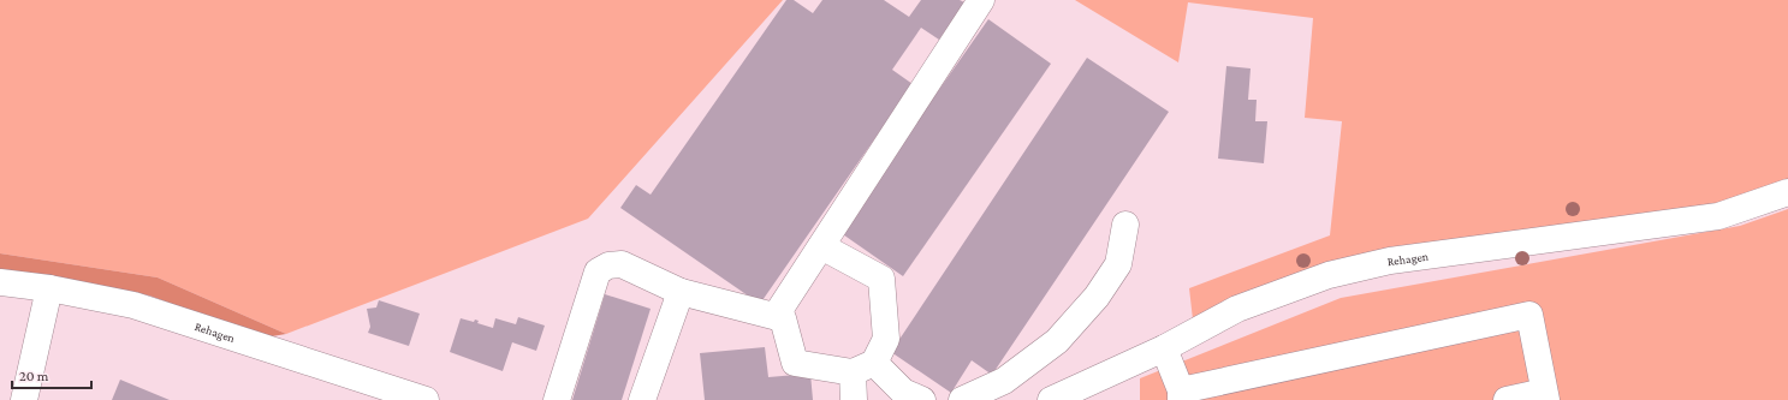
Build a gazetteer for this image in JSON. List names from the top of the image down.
{
  "streets": {
    "street": ["Rehagen"]
  },
  "scale_bar": "20 m"
}
